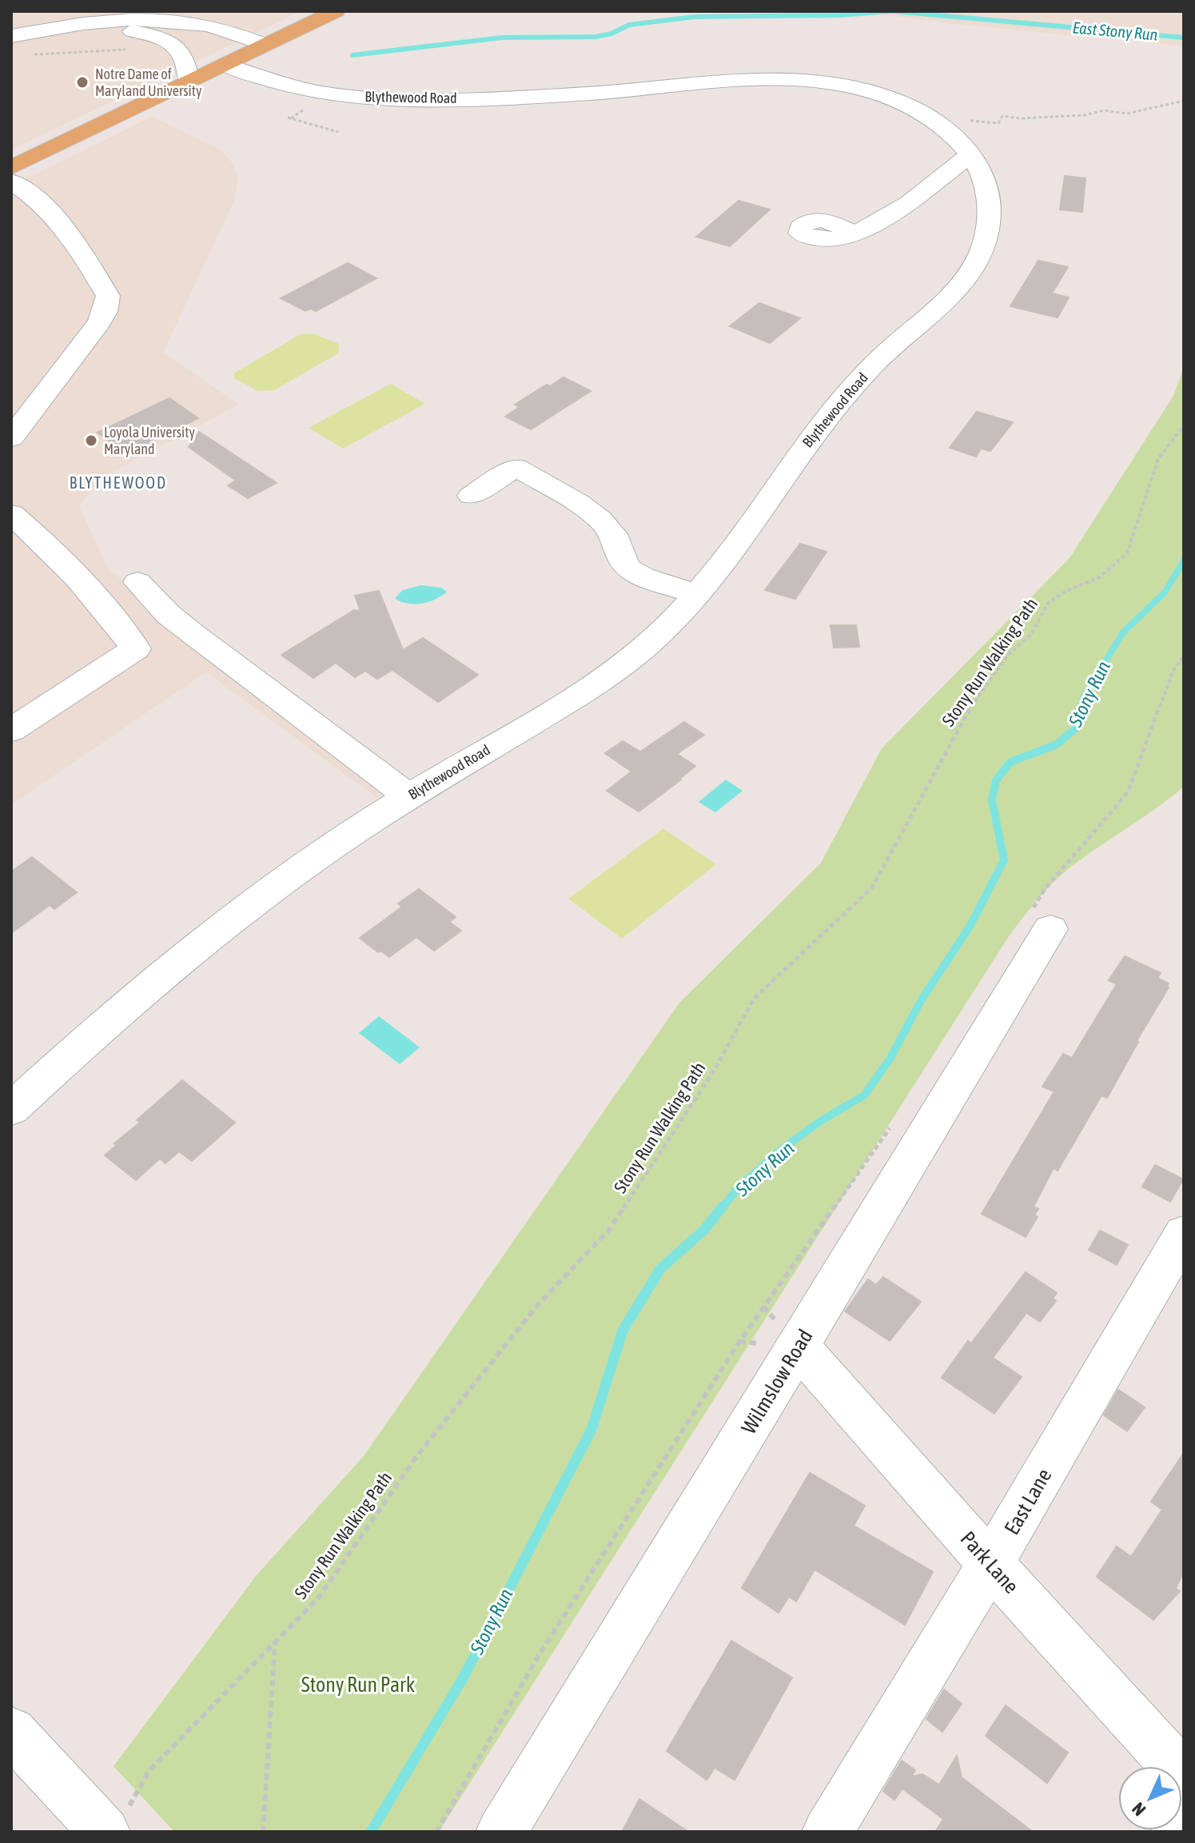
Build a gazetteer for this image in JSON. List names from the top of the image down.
{
  "streets": {
    "street": [
      "Blythewood Road",
      "Wilmslow Road",
      "East Lane",
      "Park Lane"
    ],
    "path": ["Stony Run Walking Path"]
  },
  "crossings": [
    ["Wilmslow Road", "Park Lane"],
    ["East Lane", "Park Lane"]
  ],
  "districts": ["BLYTHEWOOD"],
  "water": ["East Stony Run", "Stony Run"],
  "parks": ["Stony Run Park"],
  "places": ["Notre Dame of Maryland University", "Loyola University Maryland"],
  "north": "bottom left"
}
